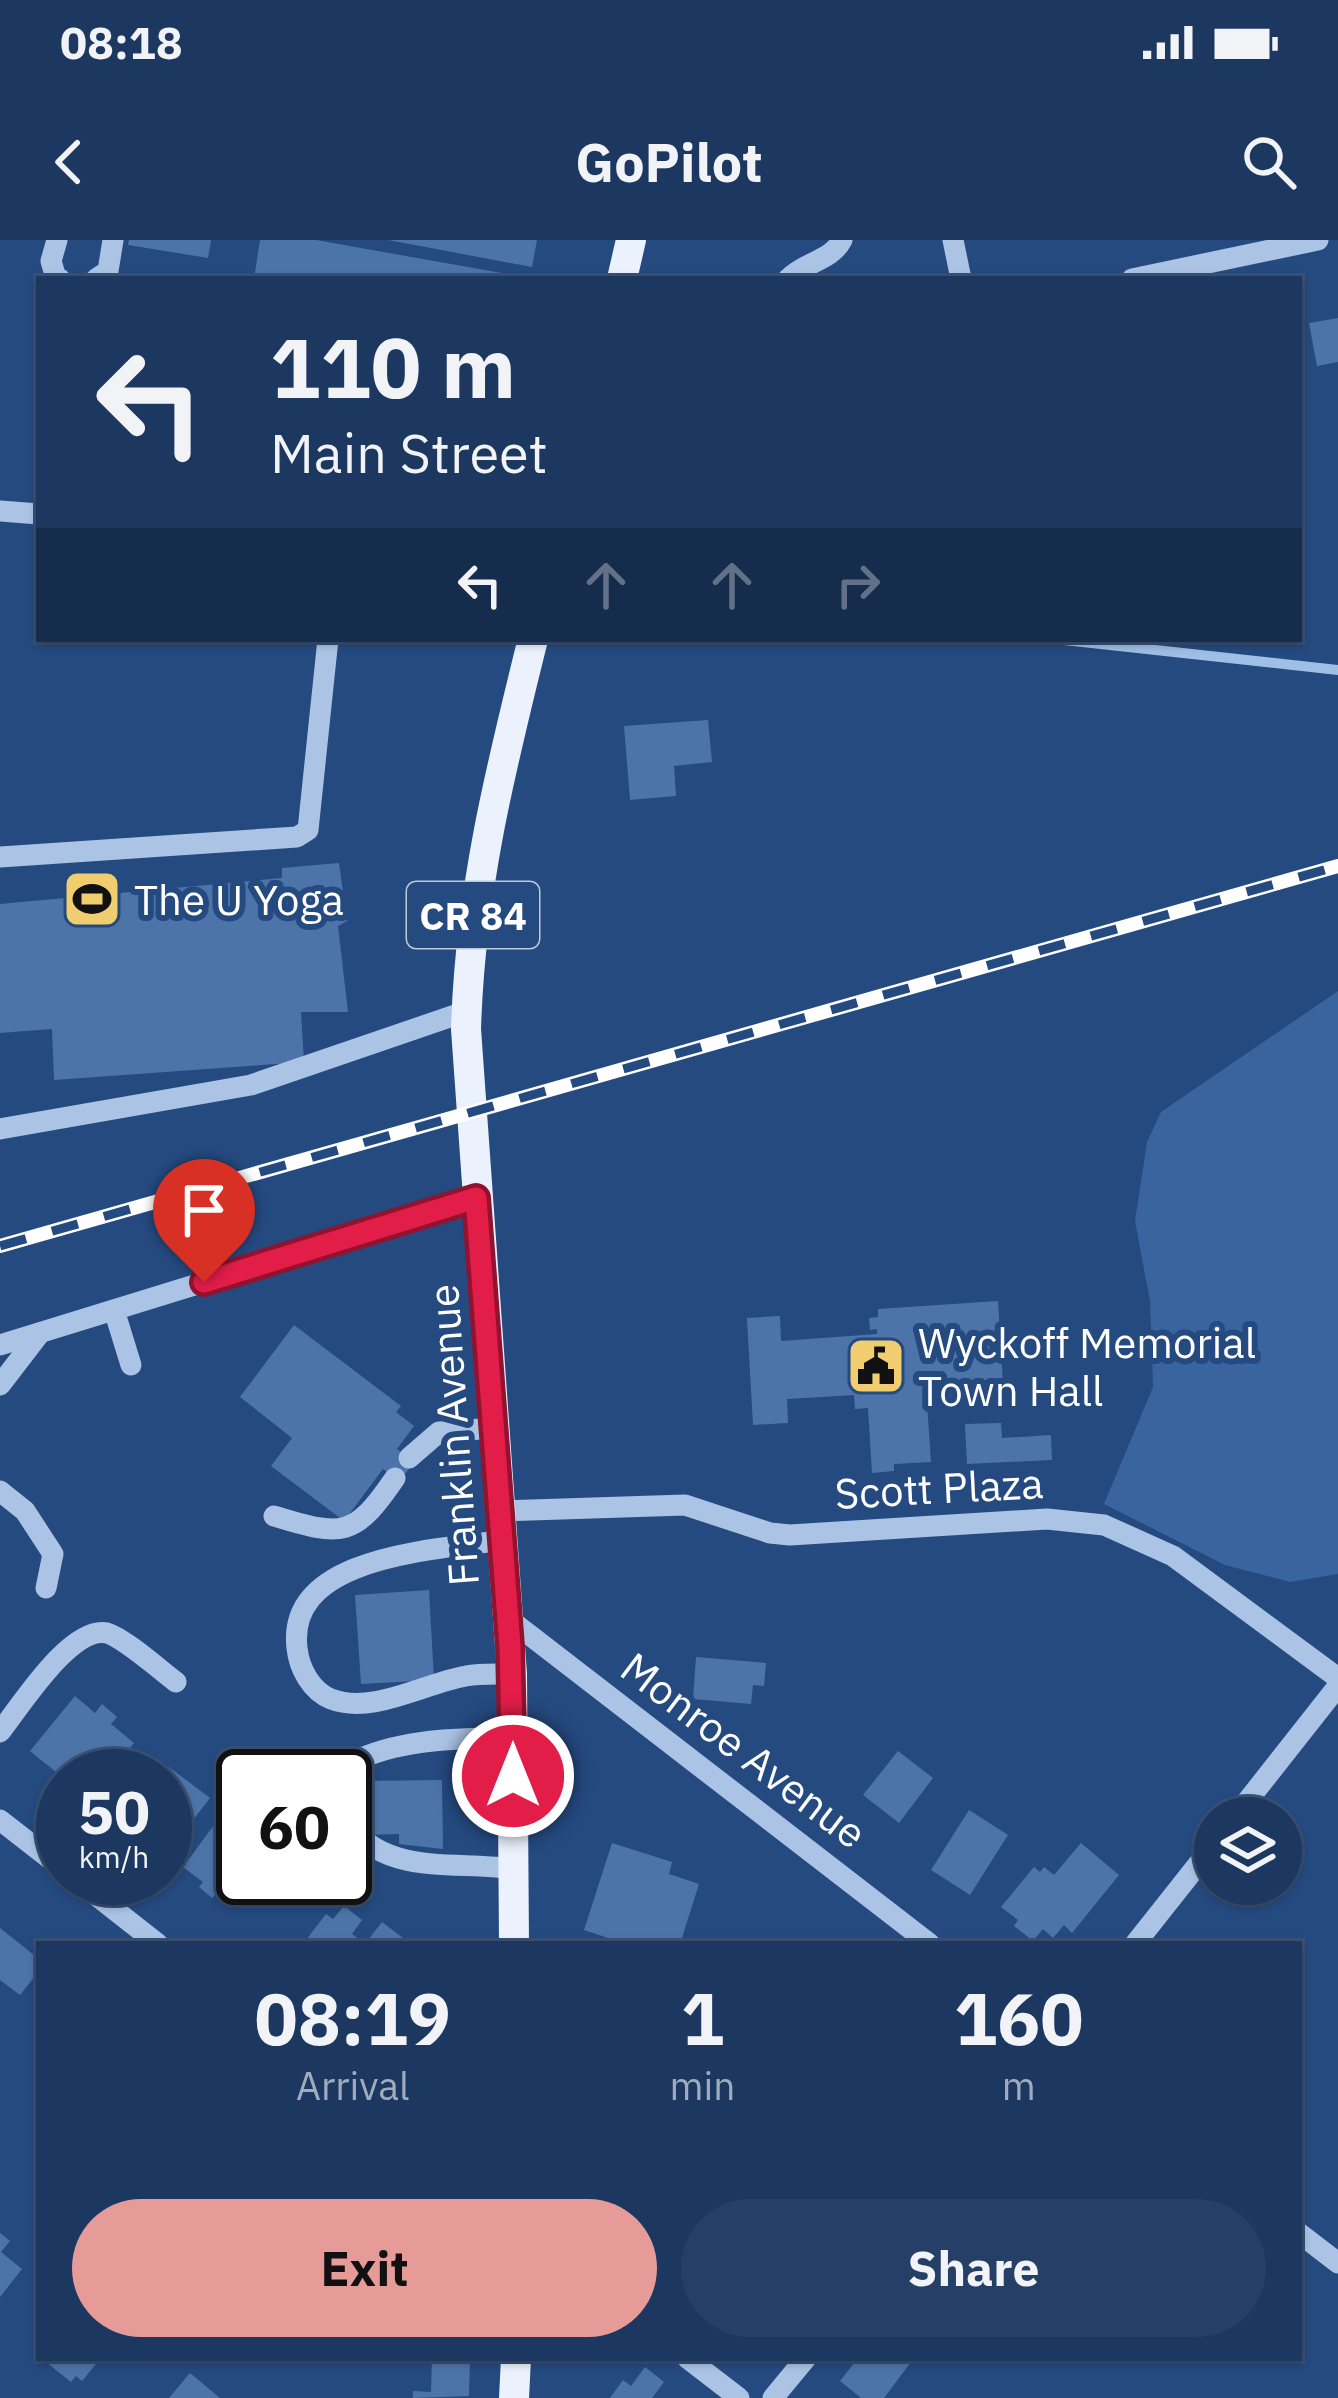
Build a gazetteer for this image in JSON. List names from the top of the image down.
{
  "streets": {
    "main road": ["CR 84", "Franklin Avenue"],
    "street": ["Scott Plaza", "Monroe Avenue"]
  },
  "crossings": [
    ["Franklin Avenue", "Scott Plaza"],
    ["Franklin Avenue", "Monroe Avenue"]
  ],
  "places": {
    "sports": ["The U Yoga"],
    "public building": ["Wyckoff Memorial Town Hall"]
  },
  "page": {
    "status": "08:18",
    "header": "GoPilot",
    "turn": ["110 m", "Main Street"],
    "speed": "50 km/h",
    "limit": "60",
    "eta": [
      "08:19",
      "Arrival",
      "1",
      "min",
      "160",
      "m"
    ],
    "buttons": ["Exit", "Share"]
  }
}
